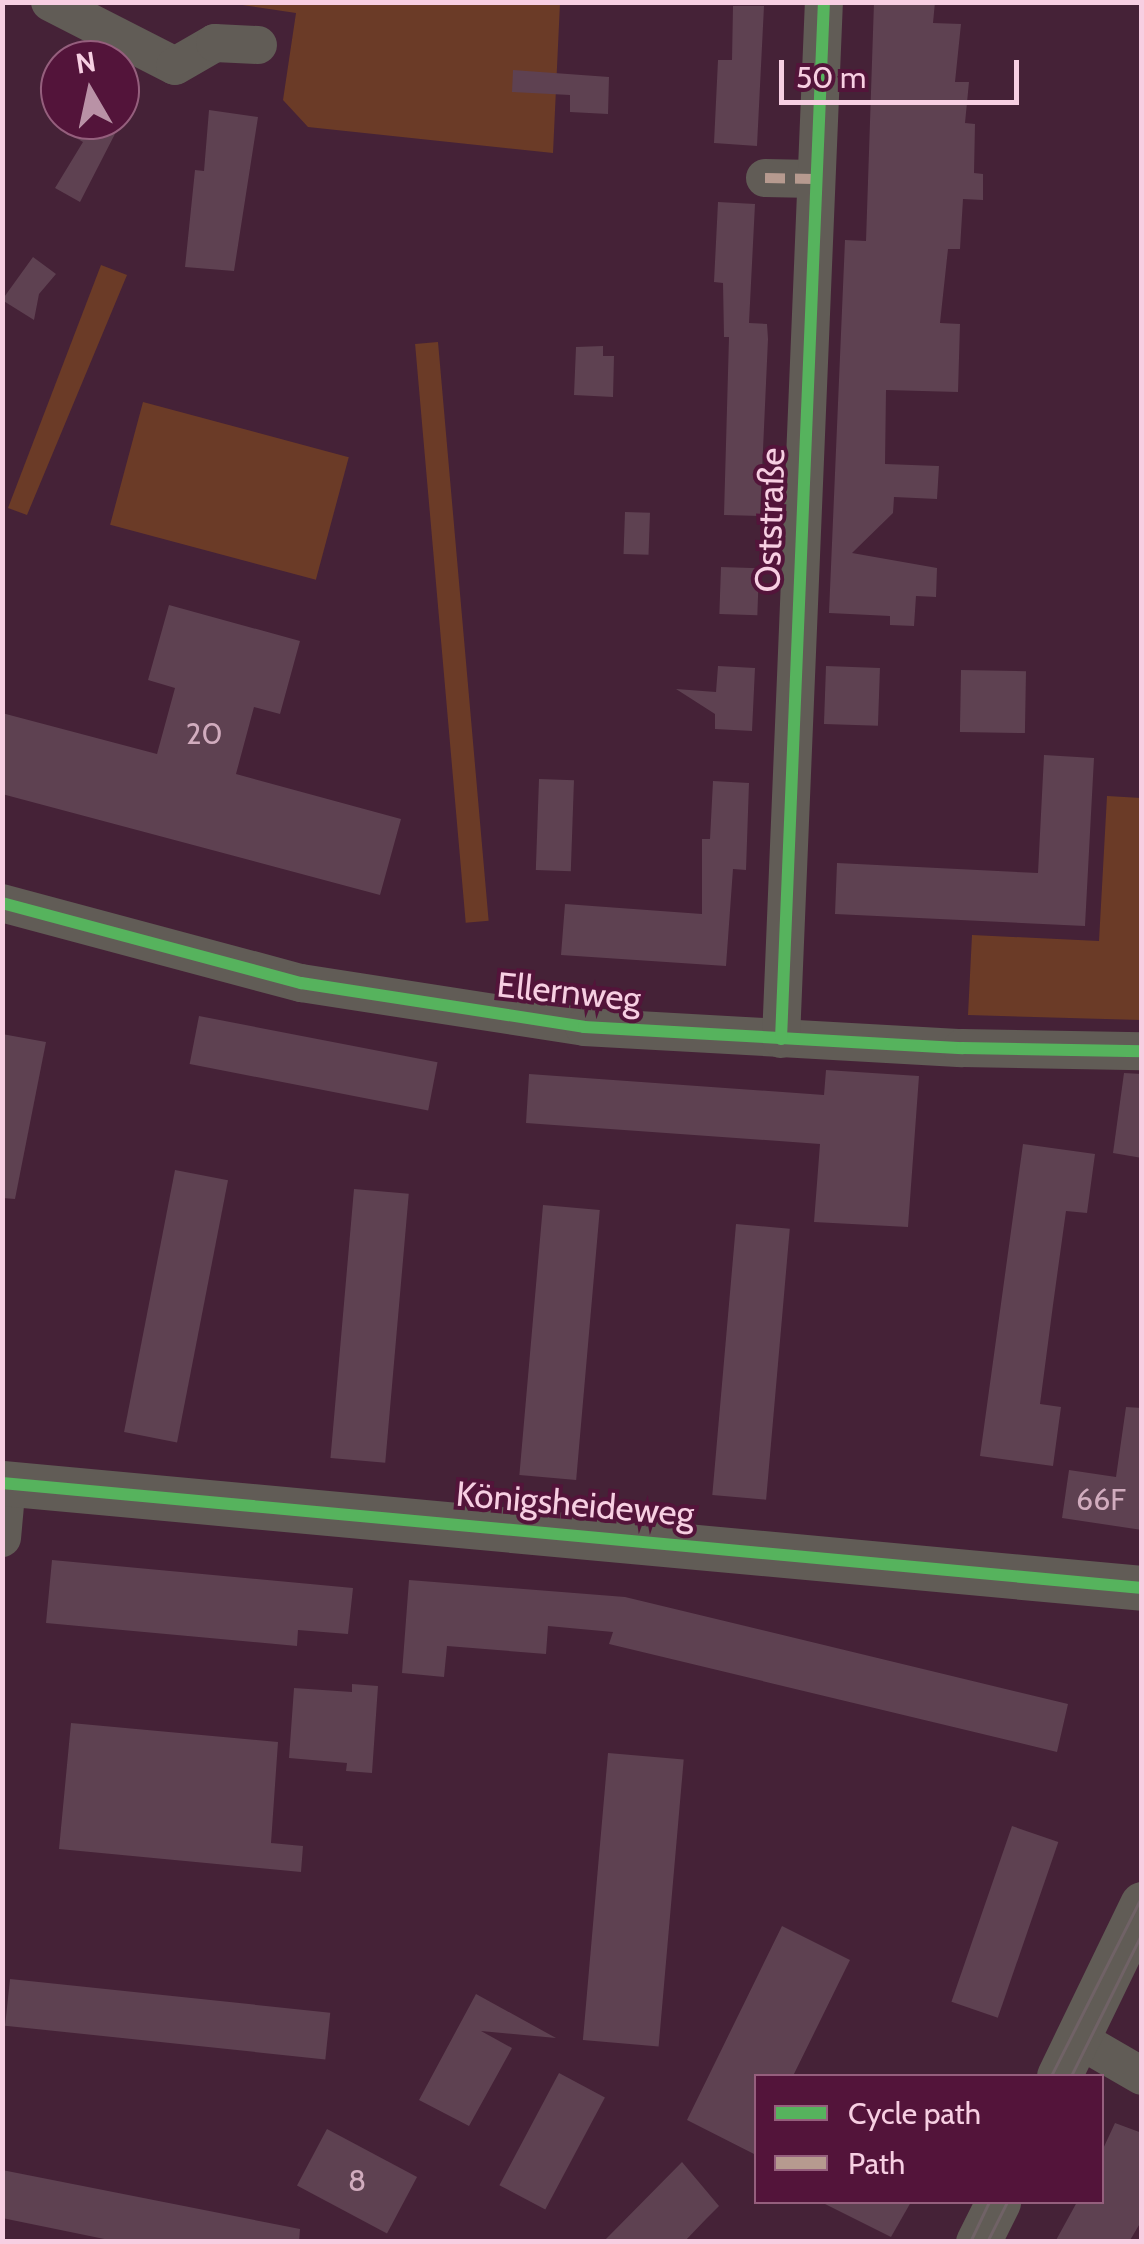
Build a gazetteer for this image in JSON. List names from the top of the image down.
{
  "streets": {
    "street": ["Oststraße", "Ellernweg", "Königsheideweg"]
  },
  "crossings": [
    ["Oststraße", "Ellernweg"]
  ],
  "house_numbers": ["20", "66F", "8"],
  "legend": ["Cycle path", "Path"],
  "scale_bar": "50 m",
  "north": "top"
}
